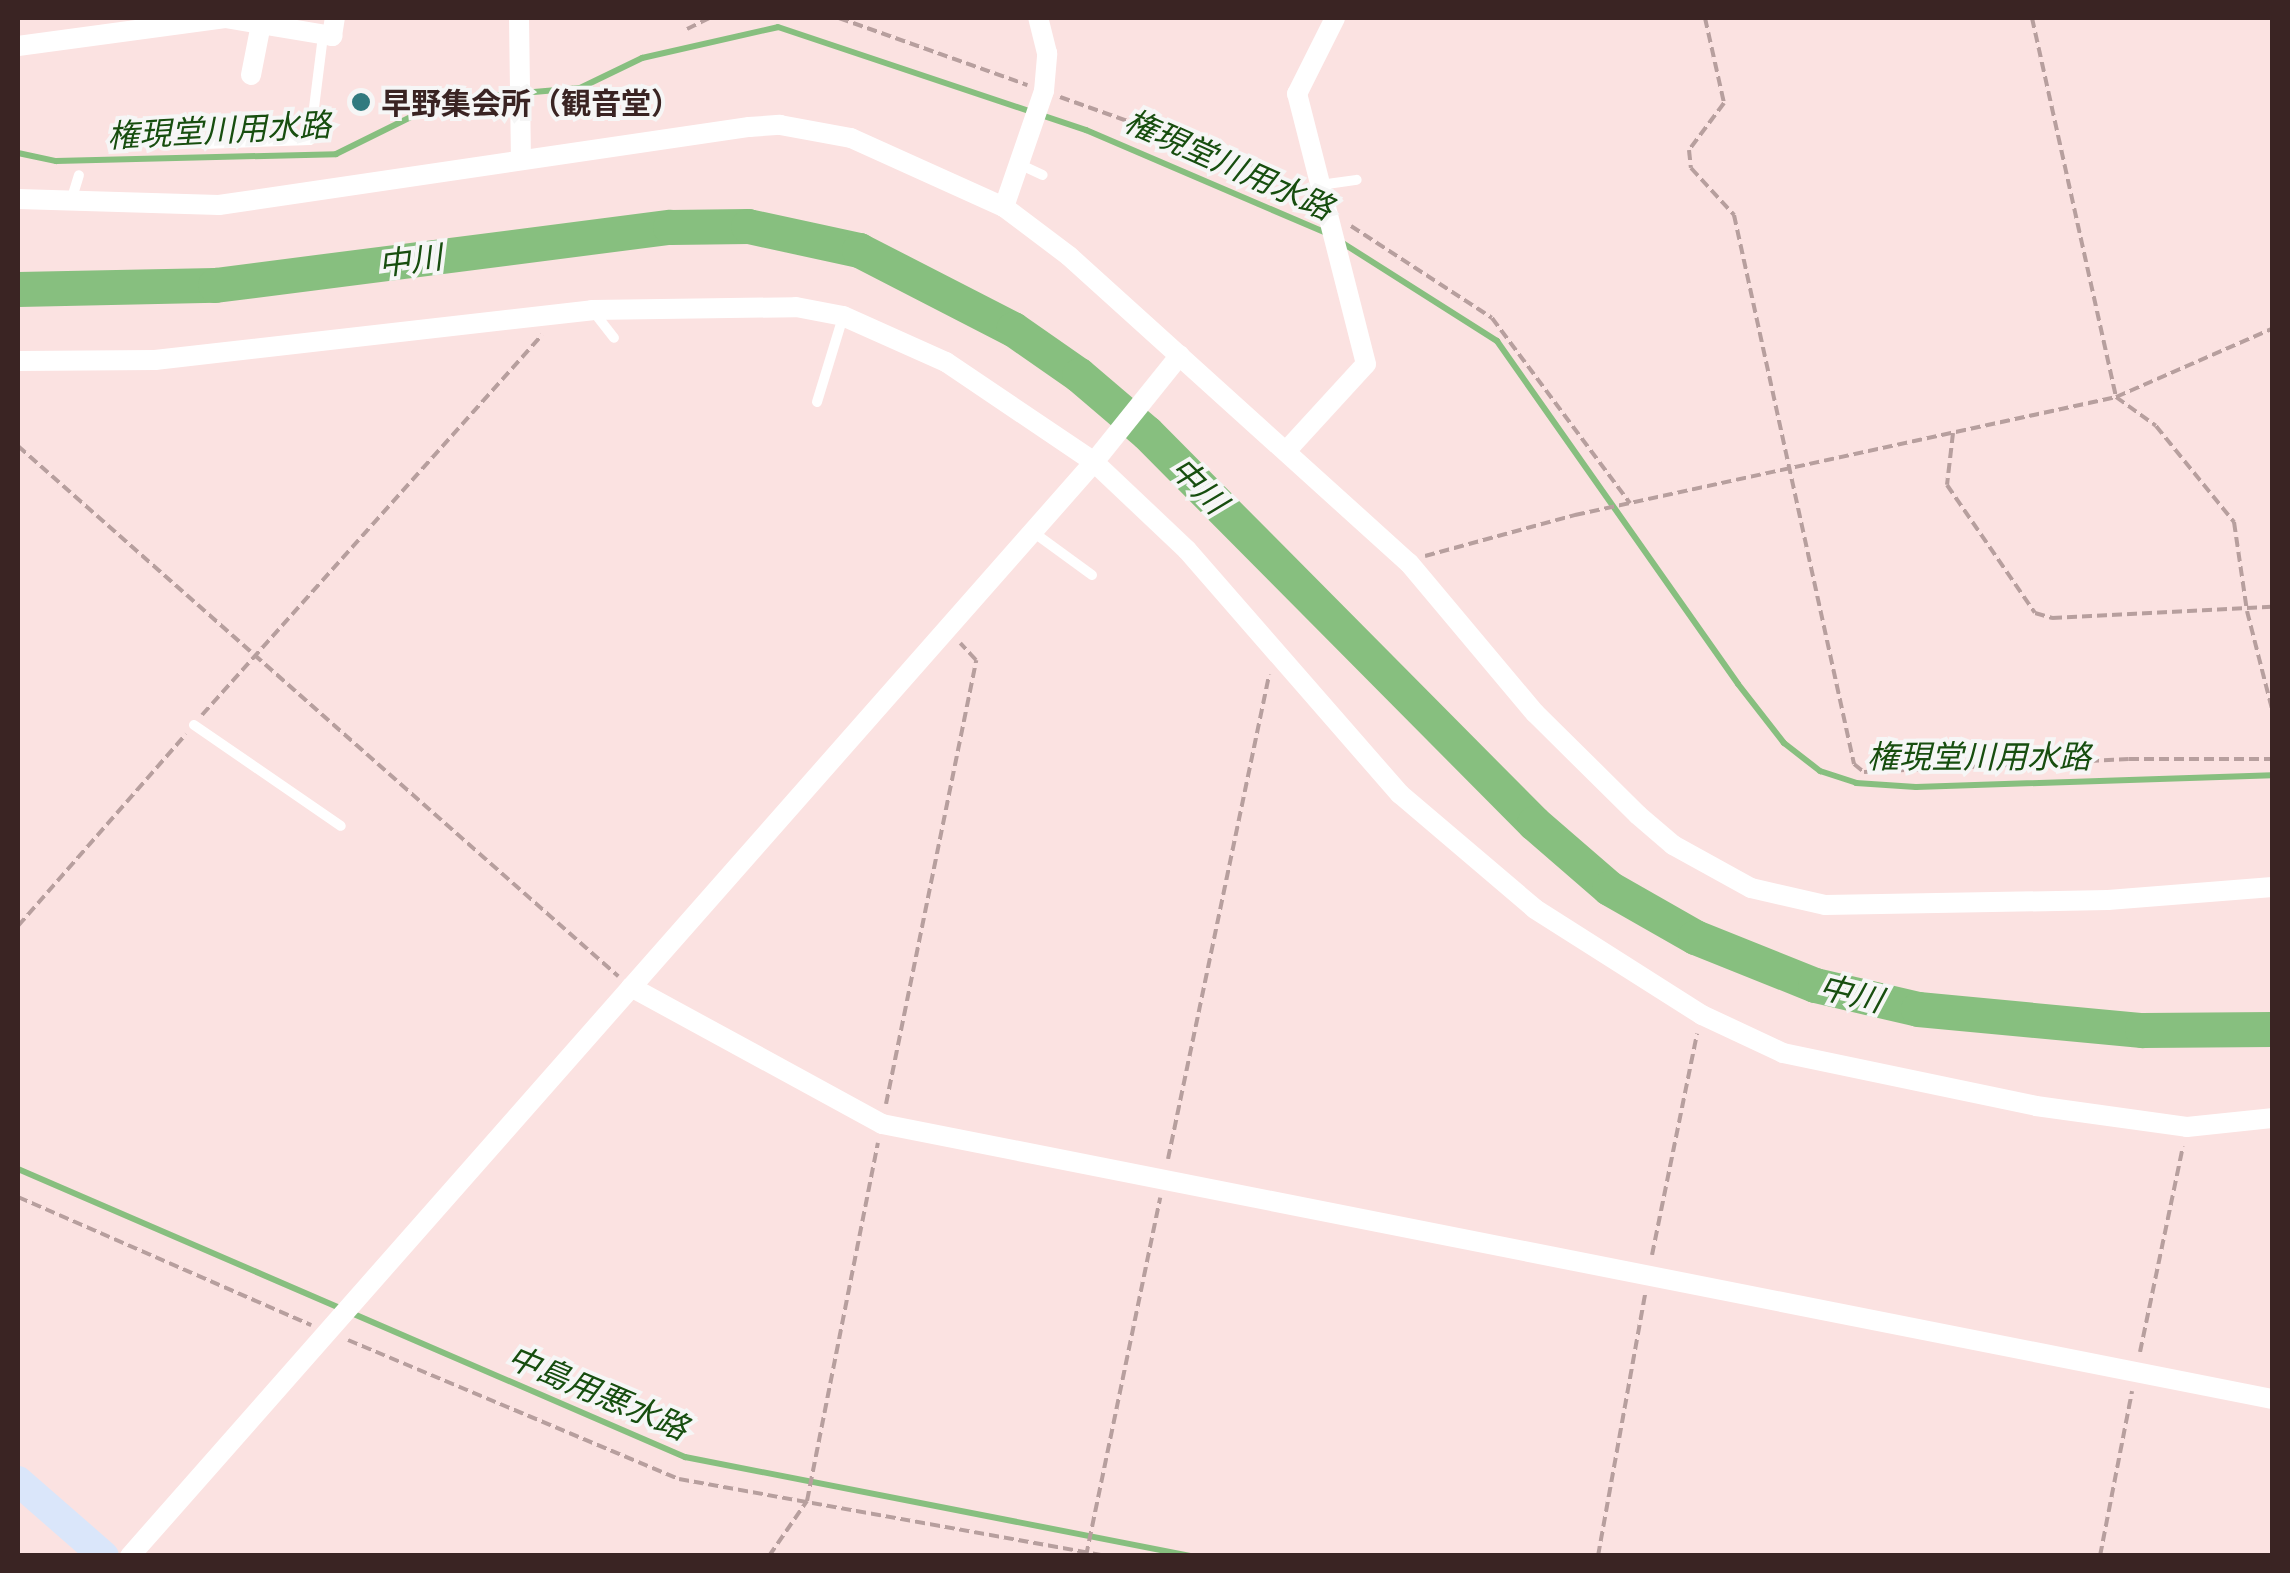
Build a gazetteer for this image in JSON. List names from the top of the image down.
{
  "water": ["権現堂川用水路", "中川", "中島用悪水路"],
  "places": ["早野集会所（観音堂）"]
}
